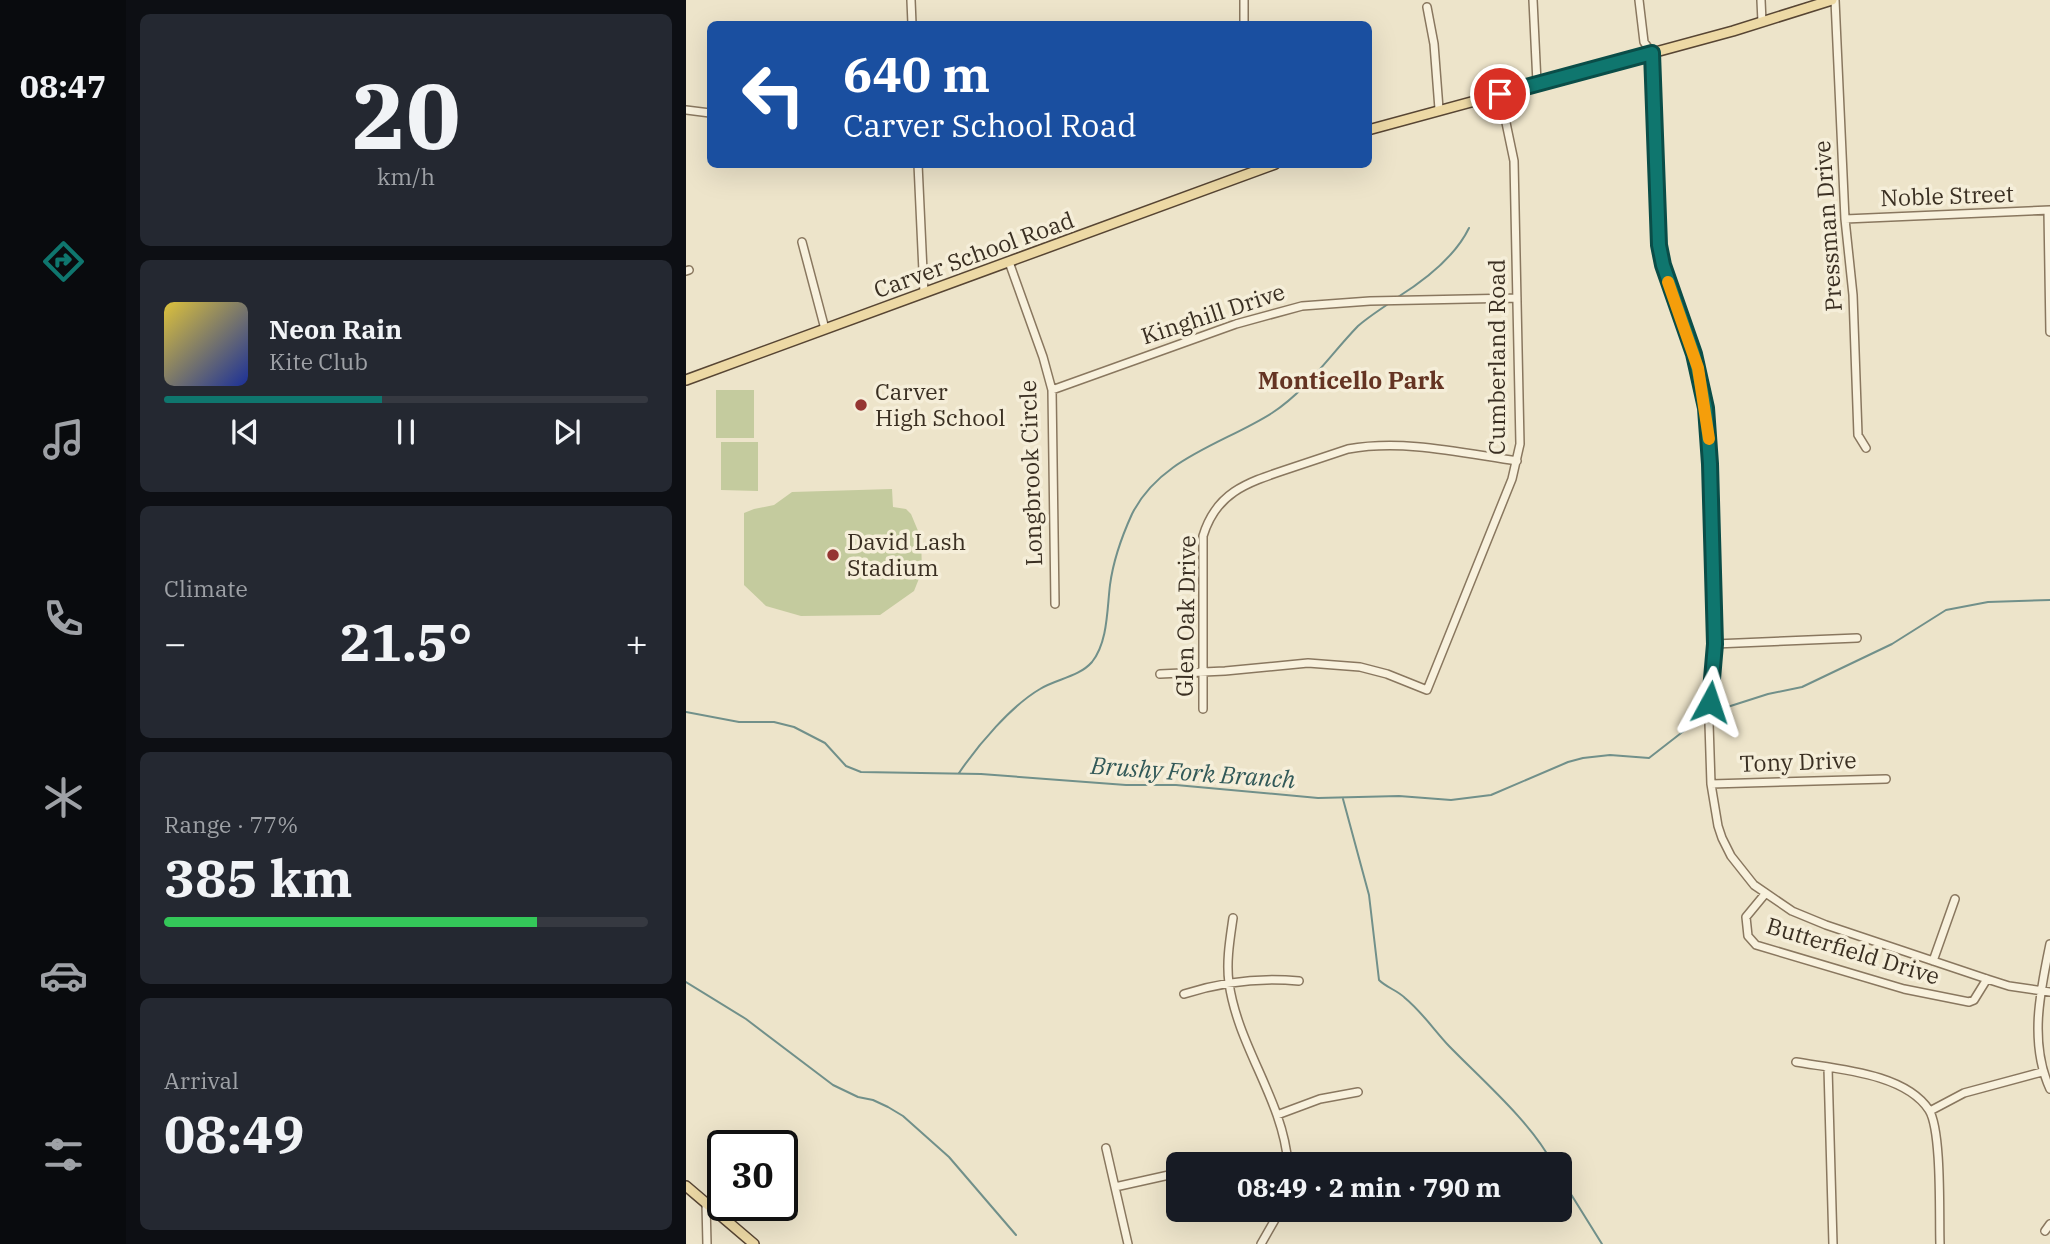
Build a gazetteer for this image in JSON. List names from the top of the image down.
{
  "streets": {
    "main road": ["Carver School Road"],
    "street": [
      "Noble Street",
      "Pressman Drive",
      "Kinghill Drive",
      "Cumberland Road",
      "Longbrook Circle",
      "Glen Oak Drive",
      "Tony Drive",
      "Butterfield Drive"
    ]
  },
  "crossings": [
    ["Noble Street", "Pressman Drive"],
    ["Carver School Road", "Longbrook Circle"],
    ["Kinghill Drive", "Cumberland Road"],
    ["Kinghill Drive", "Longbrook Circle"],
    ["Cumberland Road", "Glen Oak Drive"],
    ["Tony Drive", "Butterfield Drive"]
  ],
  "districts": ["Monticello Park"],
  "water": ["Brushy Fork Branch"],
  "places": ["Carver High School", "David Lash Stadium"],
  "page": {
    "tabs": "08:47",
    "tile": [
      ["20", "km/h"],
      "Climate",
      ["Range · 77%", "385 km"],
      ["Arrival", "08:49"]
    ],
    "turn": ["640 m", "Carver School Road"],
    "song": ["Neon Rain", "Kite Club"],
    "heat": ["−", "21.5°", "+"],
    "limit": "30",
    "trip": "08:49 · 2 min · 790 m"
  }
}
